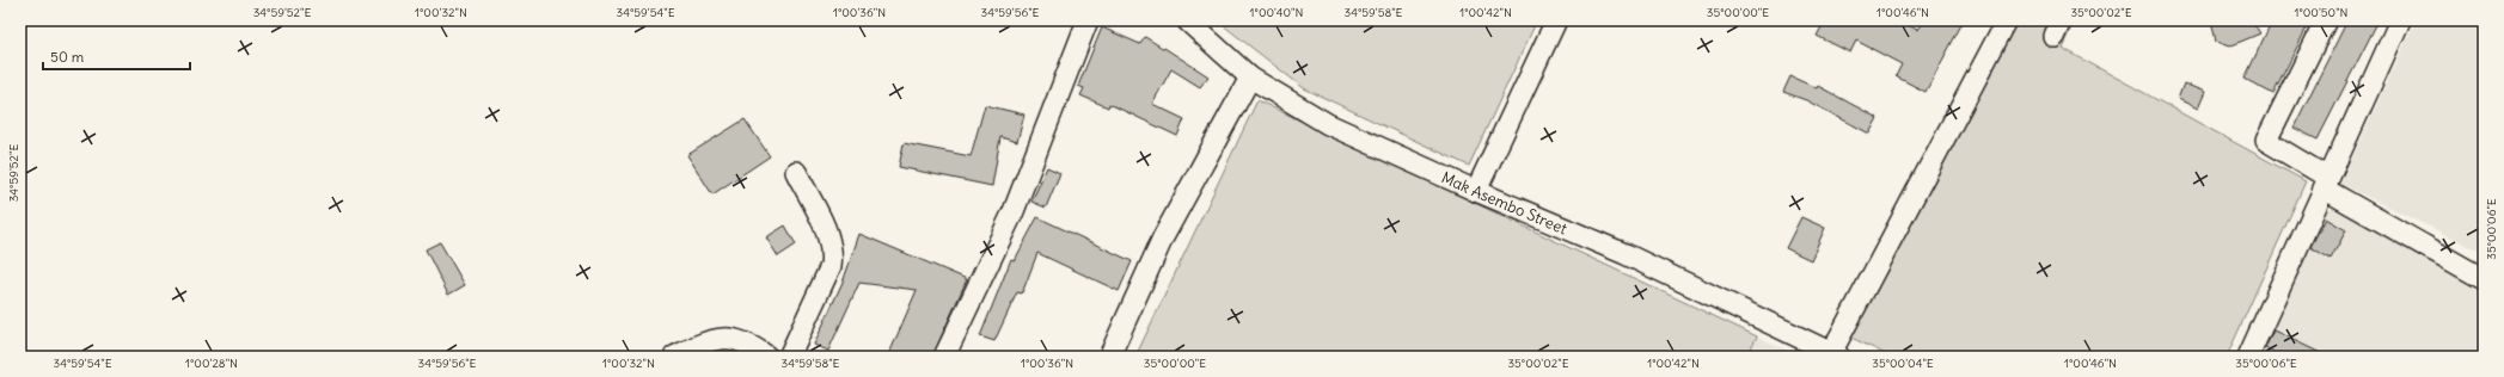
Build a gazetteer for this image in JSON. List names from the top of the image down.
{
  "streets": {
    "street": ["Mak Asembo Street"]
  },
  "scale_bar": "50 m",
  "coordinates": [
    "34°59'52\"E",
    "1°00'32\"N",
    "34°59'54\"E",
    "1°00'36\"N",
    "34°59'56\"E",
    "1°00'40\"N",
    "34°59'58\"E",
    "1°00'42\"N",
    "35°00'00\"E",
    "1°00'46\"N",
    "35°00'02\"E",
    "1°00'50\"N",
    "35°00'06\"E",
    "1°00'28\"N",
    "35°00'04\"E"
  ]
}
